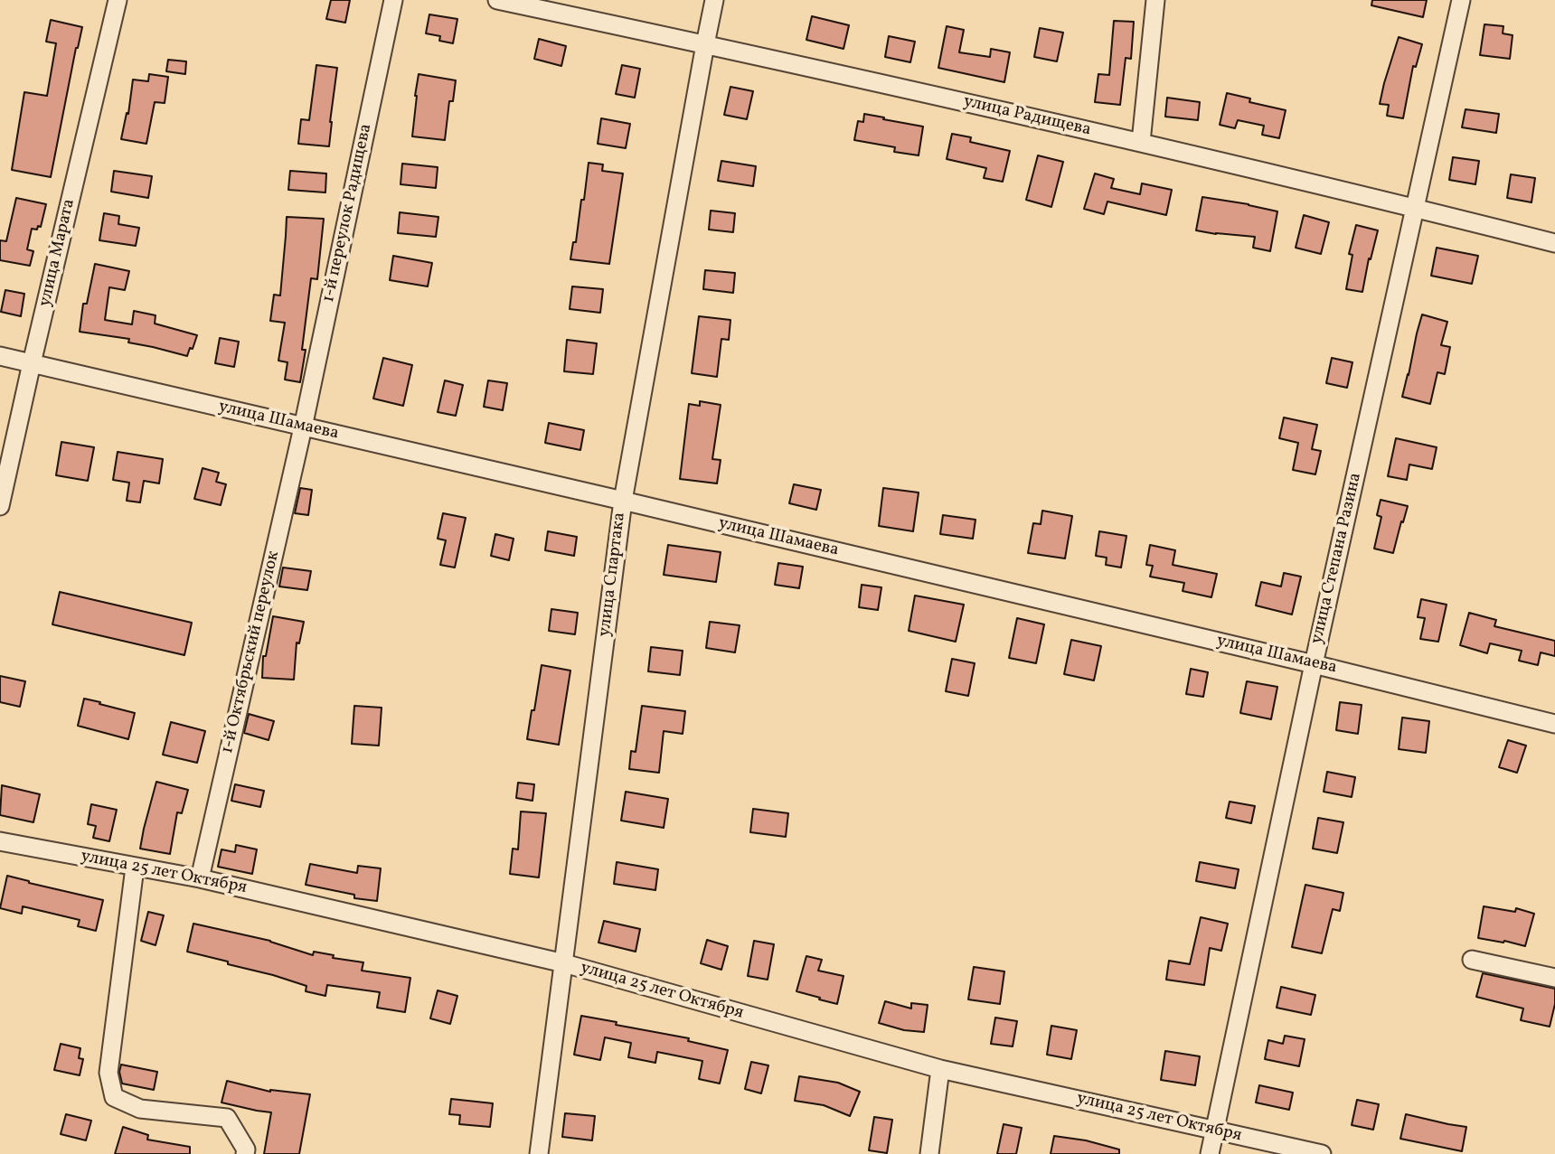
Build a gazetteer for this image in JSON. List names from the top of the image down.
{
  "streets": {
    "street": [
      "улица Радищева",
      "1-й переулок Радищева",
      "улица Марата",
      "улица Шамаева",
      "улица Степана Разина",
      "улица Спартака",
      "1-й Октябрьский переулок",
      "улица 25 лет Октября"
    ]
  },
  "crossings": [
    ["улица Радищева", "улица Степана Разина"],
    ["улица Радищева", "улица Спартака"],
    ["1-й переулок Радищева", "улица Шамаева"],
    ["1-й переулок Радищева", "1-й Октябрьский переулок"],
    ["улица Марата", "улица Шамаева"],
    ["улица Шамаева", "улица Степана Разина"],
    ["улица Шамаева", "улица Спартака"],
    ["улица Шамаева", "1-й Октябрьский переулок"],
    ["улица Степана Разина", "улица 25 лет Октября"],
    ["улица Спартака", "улица 25 лет Октября"],
    ["1-й Октябрьский переулок", "улица 25 лет Октября"]
  ]
}
